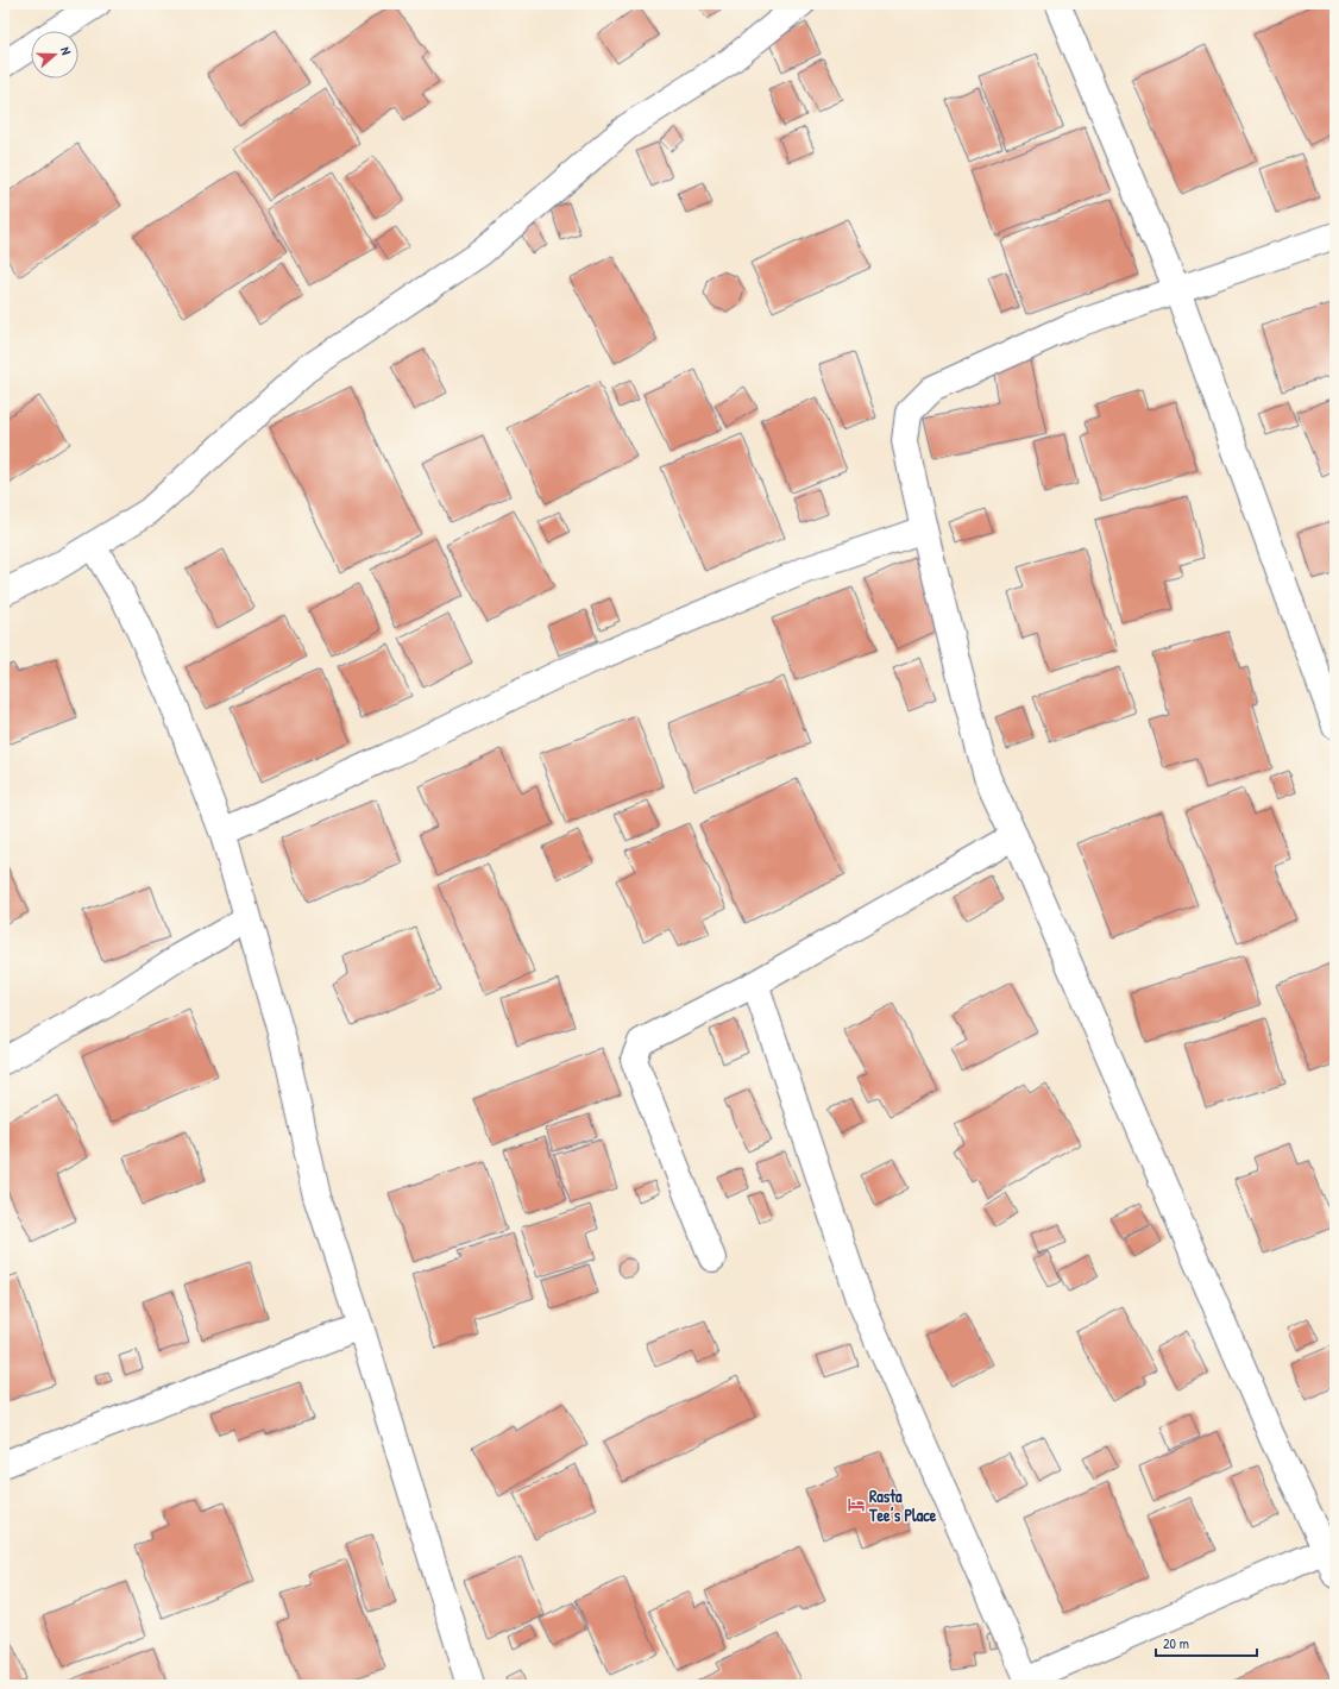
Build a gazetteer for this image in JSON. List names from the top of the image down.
{
  "places": {
    "hotel": ["Rasta Tee’s Place"]
  },
  "scale_bar": "20 m",
  "north": "right"
}
